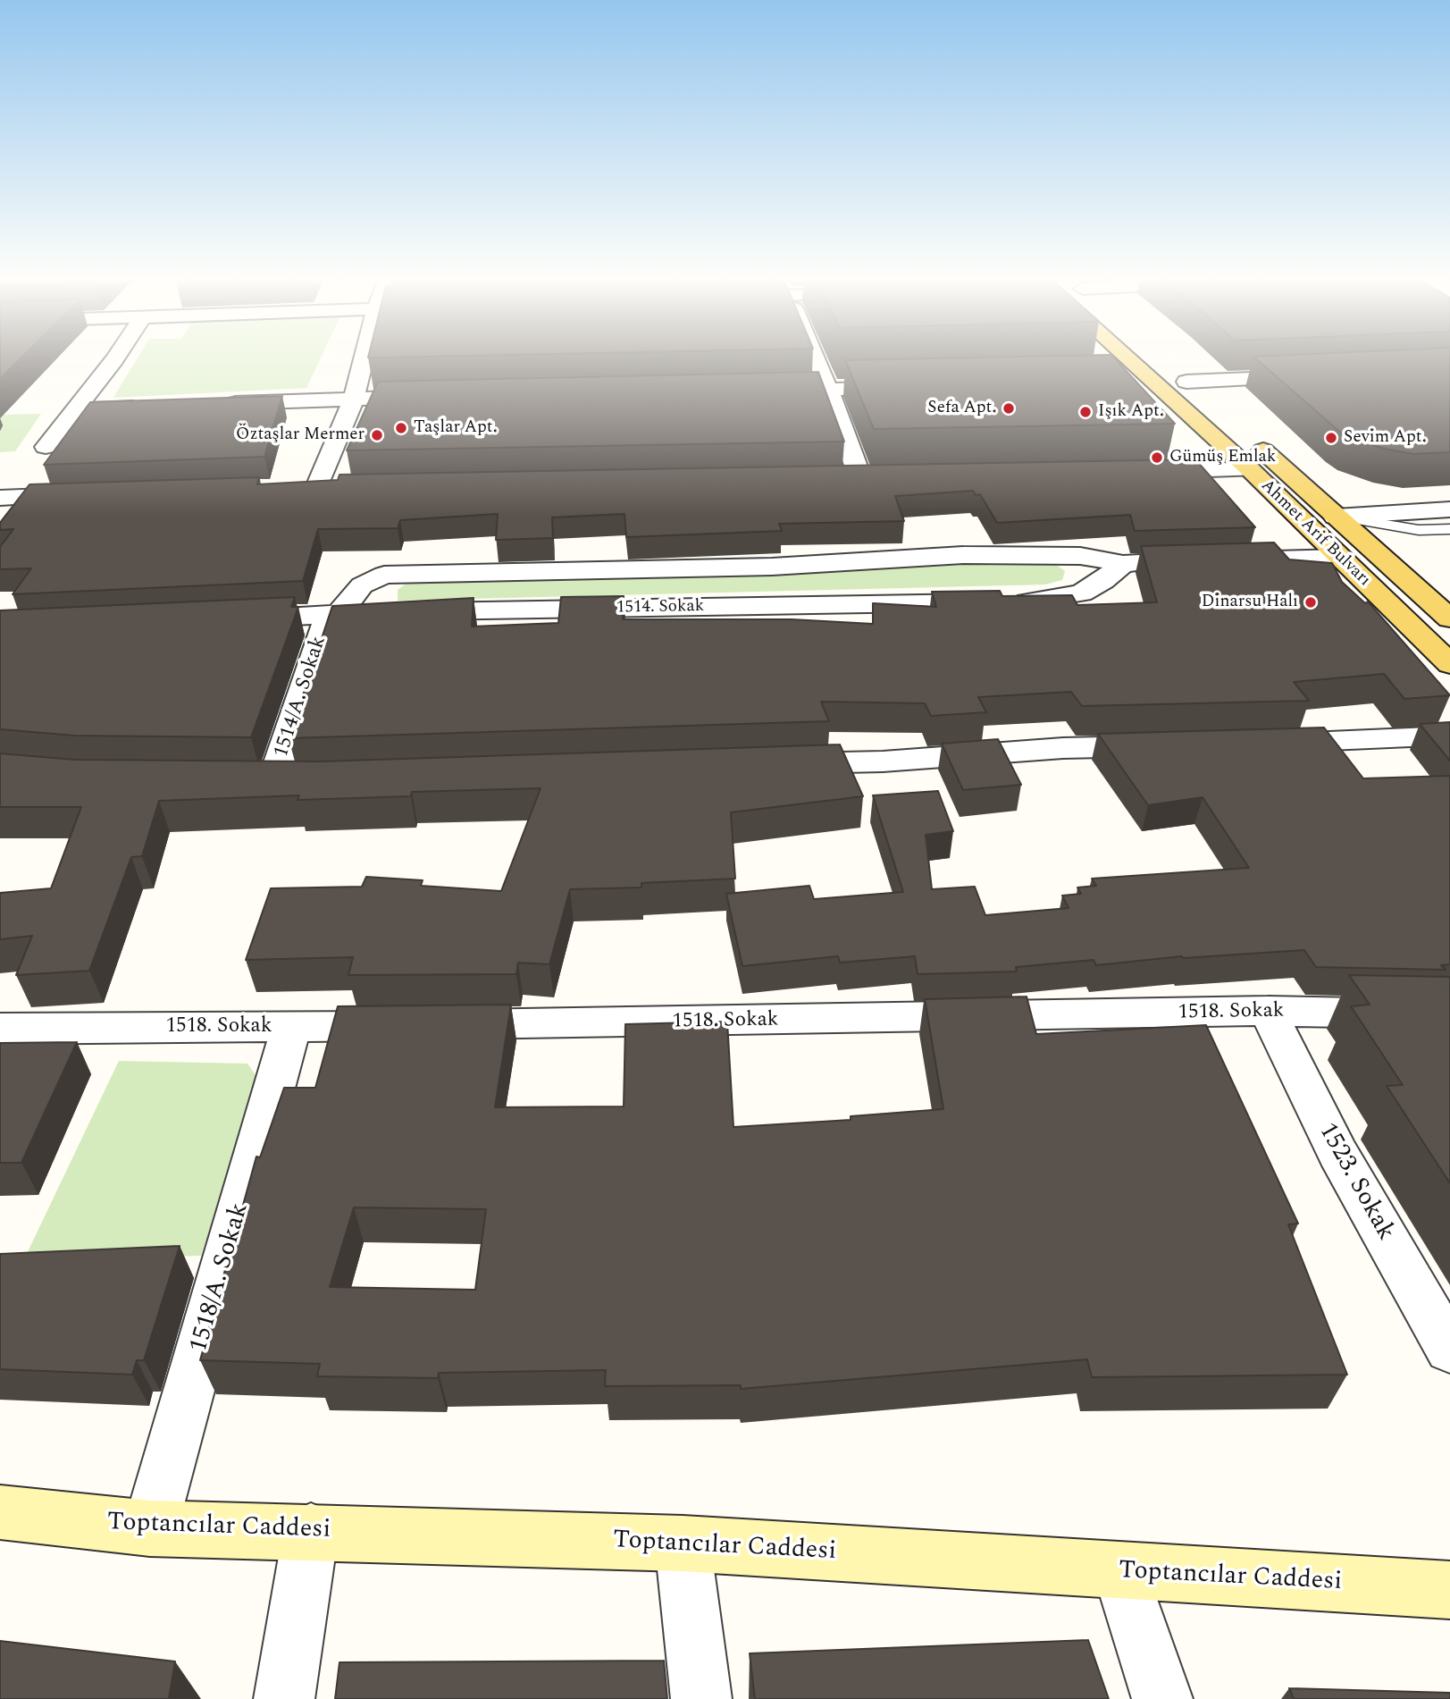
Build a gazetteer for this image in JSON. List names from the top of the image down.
{
  "streets": {
    "main road": ["Ahmet Arif Bulvarı"],
    "street": [
      "1514. Sokak",
      "1514/A. Sokak",
      "1518. Sokak",
      "1523. Sokak",
      "1518/A. Sokak",
      "Toptancılar Caddesi"
    ]
  },
  "crossings": [
    ["1514. Sokak", "1514/A. Sokak"],
    ["1518. Sokak", "1523. Sokak"],
    ["1518. Sokak", "1518/A. Sokak"],
    ["1518/A. Sokak", "Toptancılar Caddesi"]
  ],
  "places": [
    "Sefa Apt.",
    "Işık Apt.",
    "Taşlar Apt.",
    "Öztaşlar Mermer",
    "Sevim Apt.",
    "Gümüş Emlak",
    "Dinarsu Halı"
  ]
}
